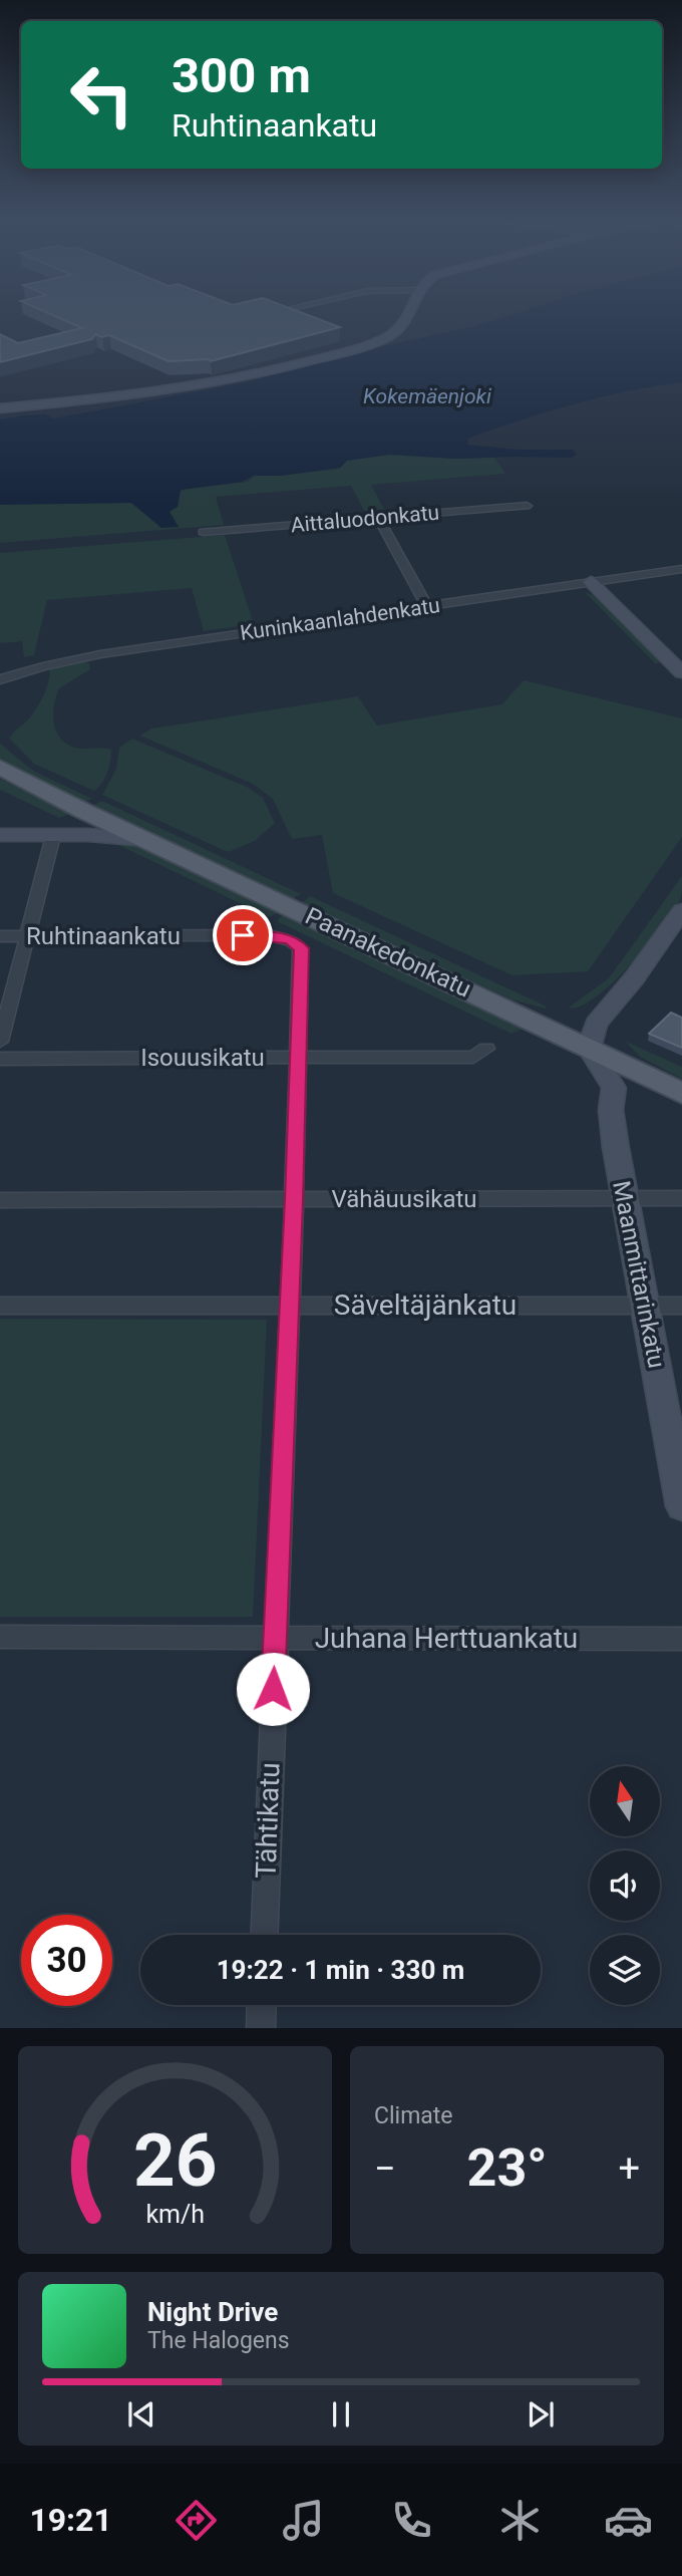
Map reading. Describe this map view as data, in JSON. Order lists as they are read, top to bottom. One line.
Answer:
{"streets":{"main road":["Paanakedonkatu","Maanmittarinkatu"],"street":["Aittaluodonkatu","Kuninkaanlahdenkatu","Ruhtinaankatu","Isouusikatu","Vähäuusikatu","Säveltäjänkatu","Juhana Herttuankatu","Tähtikatu"]},"crossings":[["Ruhtinaankatu","Tähtikatu"],["Paanakedonkatu","Maanmittarinkatu"],["Isouusikatu","Tähtikatu"],["Vähäuusikatu","Maanmittarinkatu"],["Vähäuusikatu","Tähtikatu"],["Maanmittarinkatu","Säveltäjänkatu"],["Säveltäjänkatu","Tähtikatu"],["Juhana Herttuankatu","Tähtikatu"]],"water":["Kokemäenjoki"],"north":"top","page":{"turn":["300 m","Ruhtinaankatu"],"limit":"30","trip":"19:22 · 1 min · 330 m","tile":"Climate","heat":["−","23°","+"],"song":["Night Drive","The Halogens"],"tabs":"19:21","gauge":["26","km/h"]}}
